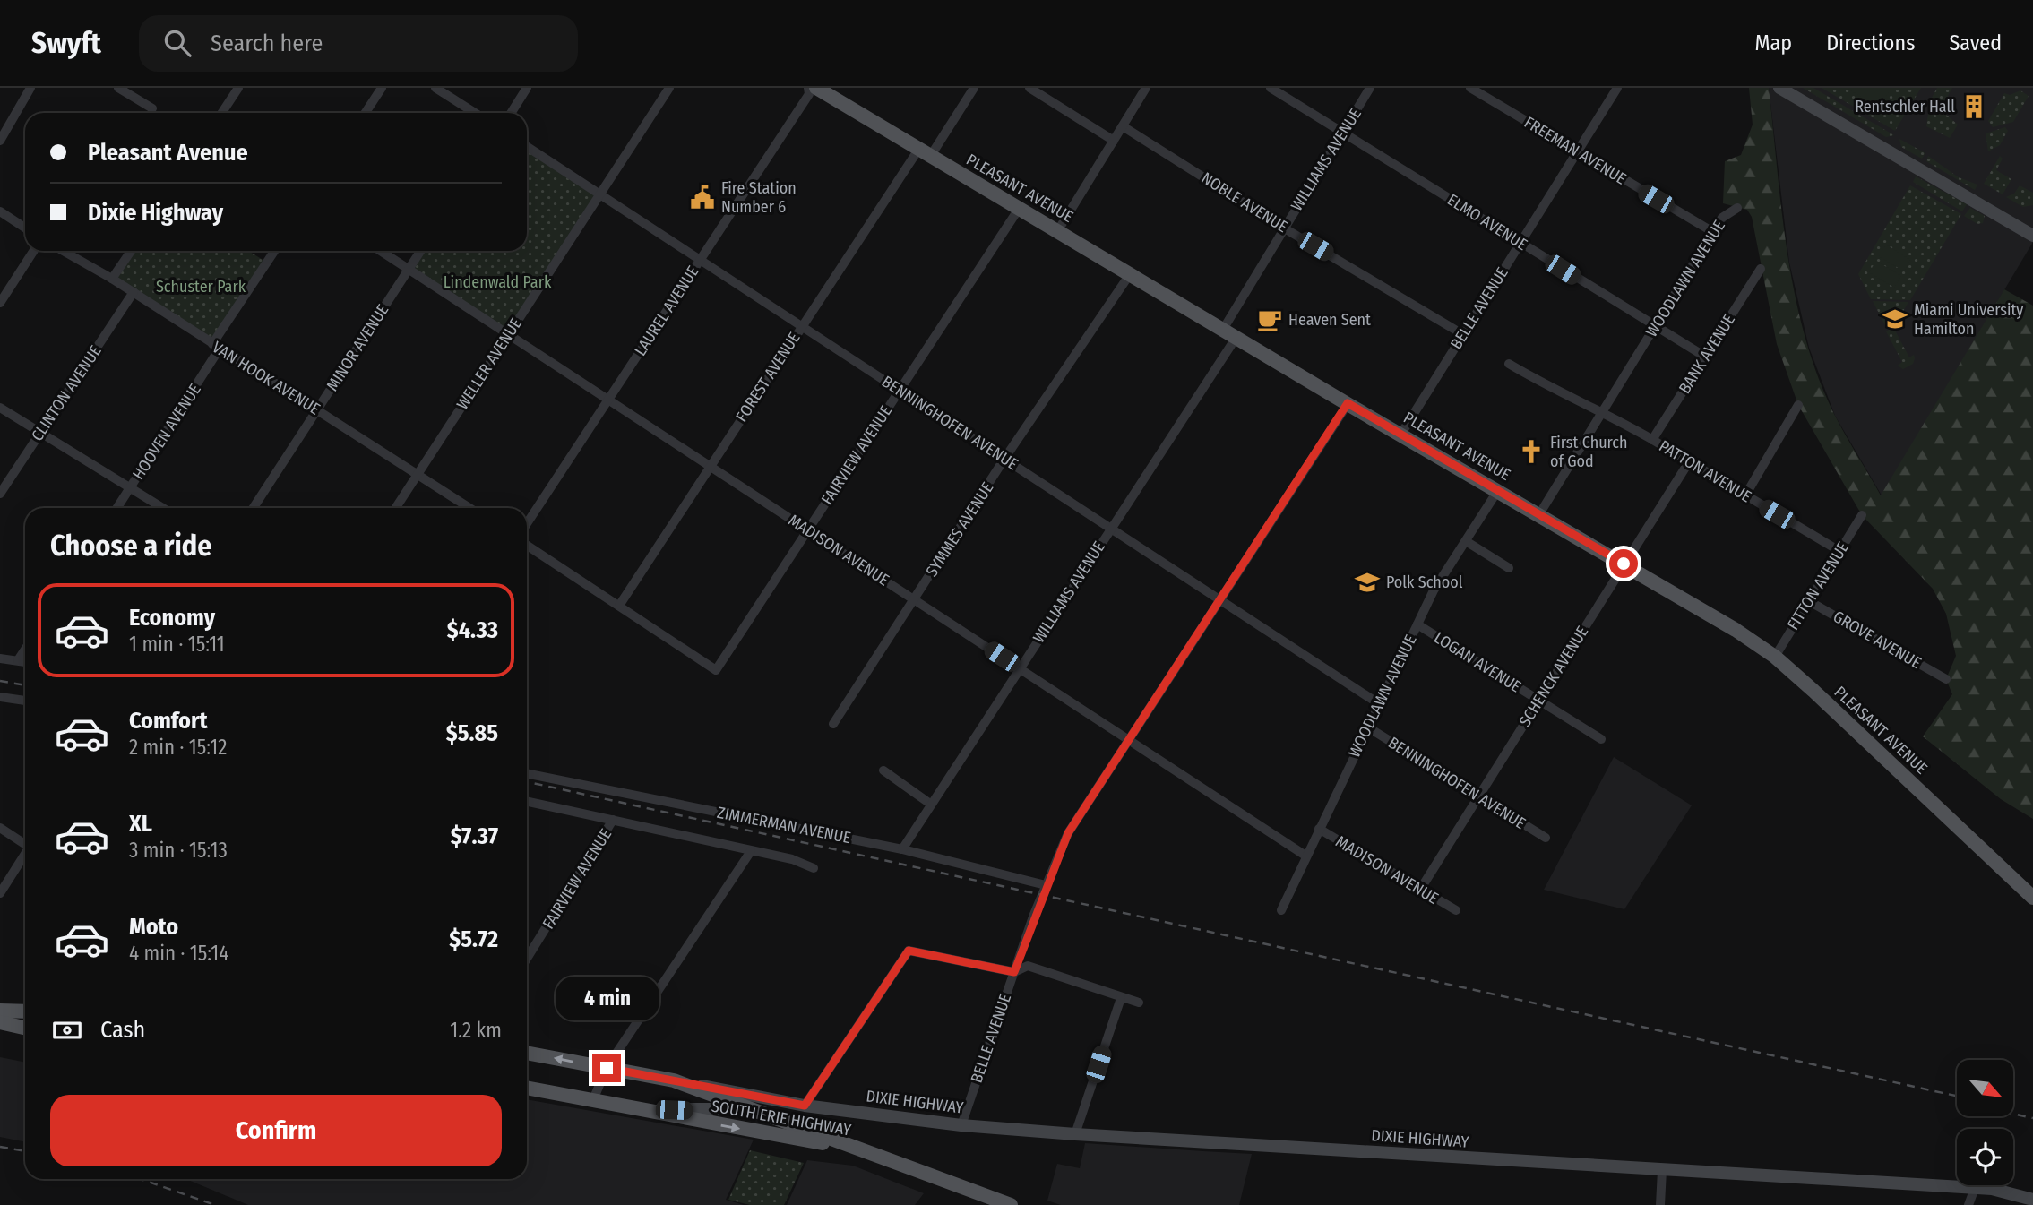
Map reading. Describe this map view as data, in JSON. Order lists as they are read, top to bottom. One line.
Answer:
{"streets":{"main road":["PLEASANT AVENUE","DIXIE HIGHWAY","SOUTH ERIE HIGHWAY"],"street":["FREEMAN AVENUE","WILLIAMS AVENUE","NOBLE AVENUE","ELMO AVENUE","WOODLAWN AVENUE","BELLE AVENUE","LAUREL AVENUE","MINOR AVENUE","BANK AVENUE","WELLER AVENUE","FOREST AVENUE","VAN HOOK AVENUE","CLINTON AVENUE","BENNINGHOFEN AVENUE","HOOVEN AVENUE","FAIRVIEW AVENUE","PATTON AVENUE","SYMMES AVENUE","MADISON AVENUE","FITTON AVENUE","GROVE AVENUE","LOGAN AVENUE","SCHENCK AVENUE","ZIMMERMAN AVENUE"]},"crossings":[["FREEMAN AVENUE","WOODLAWN AVENUE"],["FREEMAN AVENUE","BELLE AVENUE"],["WILLIAMS AVENUE","PLEASANT AVENUE"],["WILLIAMS AVENUE","NOBLE AVENUE"],["WILLIAMS AVENUE","ELMO AVENUE"],["WILLIAMS AVENUE","BENNINGHOFEN AVENUE"],["WILLIAMS AVENUE","MADISON AVENUE"],["WILLIAMS AVENUE","ZIMMERMAN AVENUE"],["PLEASANT AVENUE","WOODLAWN AVENUE"],["PLEASANT AVENUE","BELLE AVENUE"],["PLEASANT AVENUE","FOREST AVENUE"],["PLEASANT AVENUE","FAIRVIEW AVENUE"],["PLEASANT AVENUE","SYMMES AVENUE"],["PLEASANT AVENUE","FITTON AVENUE"],["PLEASANT AVENUE","SCHENCK AVENUE"],["NOBLE AVENUE","BELLE AVENUE"],["ELMO AVENUE","WOODLAWN AVENUE"],["ELMO AVENUE","BELLE AVENUE"],["ELMO AVENUE","BANK AVENUE"],["WOODLAWN AVENUE","BENNINGHOFEN AVENUE"],["WOODLAWN AVENUE","PATTON AVENUE"],["WOODLAWN AVENUE","MADISON AVENUE"],["WOODLAWN AVENUE","LOGAN AVENUE"],["BELLE AVENUE","BENNINGHOFEN AVENUE"],["BELLE AVENUE","MADISON AVENUE"],["BELLE AVENUE","ZIMMERMAN AVENUE"],["BELLE AVENUE","DIXIE HIGHWAY"],["LAUREL AVENUE","BENNINGHOFEN AVENUE"],["LAUREL AVENUE","MADISON AVENUE"],["MINOR AVENUE","VAN HOOK AVENUE"],["MINOR AVENUE","MADISON AVENUE"],["BANK AVENUE","PATTON AVENUE"],["WELLER AVENUE","VAN HOOK AVENUE"],["WELLER AVENUE","BENNINGHOFEN AVENUE"],["WELLER AVENUE","MADISON AVENUE"],["FOREST AVENUE","BENNINGHOFEN AVENUE"],["FOREST AVENUE","FAIRVIEW AVENUE"],["FOREST AVENUE","MADISON AVENUE"],["VAN HOOK AVENUE","CLINTON AVENUE"],["VAN HOOK AVENUE","HOOVEN AVENUE"],["BENNINGHOFEN AVENUE","FAIRVIEW AVENUE"],["BENNINGHOFEN AVENUE","SYMMES AVENUE"],["BENNINGHOFEN AVENUE","SCHENCK AVENUE"],["FAIRVIEW AVENUE","MADISON AVENUE"],["FAIRVIEW AVENUE","ZIMMERMAN AVENUE"],["PATTON AVENUE","FITTON AVENUE"],["PATTON AVENUE","SCHENCK AVENUE"],["SYMMES AVENUE","MADISON AVENUE"],["MADISON AVENUE","SCHENCK AVENUE"],["FITTON AVENUE","GROVE AVENUE"],["LOGAN AVENUE","SCHENCK AVENUE"],["DIXIE HIGHWAY","SOUTH ERIE HIGHWAY"]],"parks":["Lindenwald Park","Schuster Park"],"places":{"building":["Rentschler Hall"],"public building":["Fire Station Number 6"],"school or university":["Miami University Hamilton","Polk School"],"cafe":["Heaven Sent"],"church":["First Church of God"]},"north":"bottom right","page":{"header":"Swyft","search":"Search here","nav":["Map","Directions","Saved"],"banner":["Pleasant Avenue","Dixie Highway"],"heading":"Choose a ride","list":[{"name":"Economy","note":"1 min · 15:11","value":"$4.33"},{"name":"Comfort","note":"2 min · 15:12","value":"$5.85"},{"name":"XL","note":"3 min · 15:13","value":"$7.37"},{"name":"Moto","note":"4 min · 15:14","value":"$5.72"}],"bubble":"4 min","pay":["Cash","1.2 km"],"buttons":"Confirm"}}
